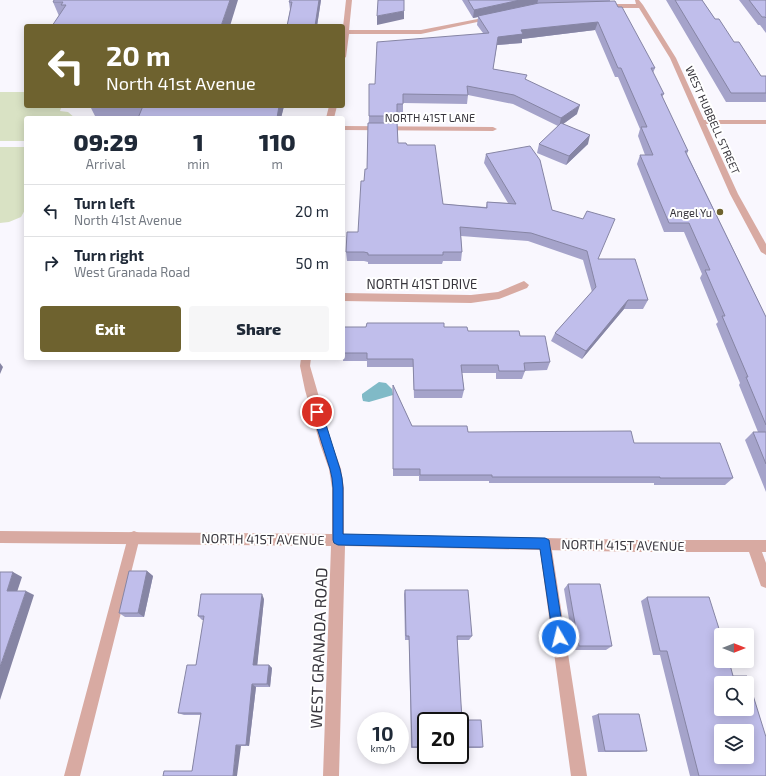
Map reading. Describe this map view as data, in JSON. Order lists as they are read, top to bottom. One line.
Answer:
{"streets":{"street":["NORTH 41ST LANE","WEST HUBBELL STREET","NORTH 41ST DRIVE","NORTH 41ST AVENUE","WEST GRANADA ROAD"]},"crossings":[["NORTH 41ST AVENUE","WEST GRANADA ROAD"]],"places":["Angel Yu"],"north":"right","page":{"turn":["20 m","North 41st Avenue"],"eta":["09:29","Arrival","1","min","110","m"],"list":[{"name":"Turn left","note":"North 41st Avenue","value":"20 m"},{"name":"Turn right","note":"West Granada Road","value":"50 m"}],"buttons":["Exit","Share"],"speed":"10 km/h","limit":"20"}}
